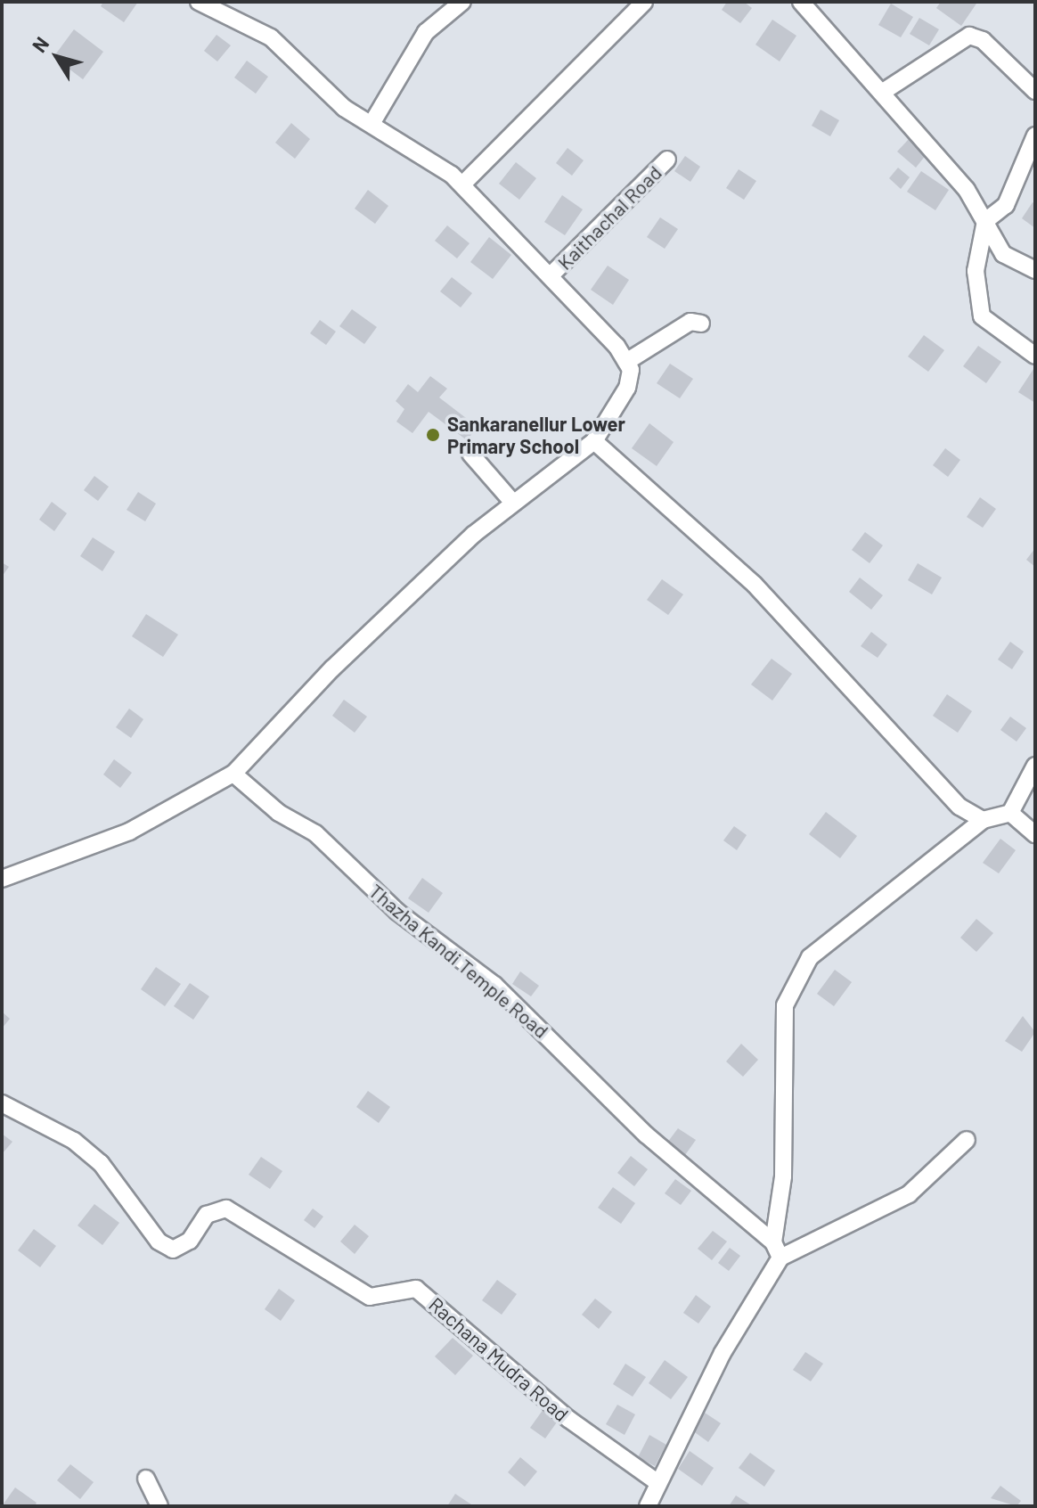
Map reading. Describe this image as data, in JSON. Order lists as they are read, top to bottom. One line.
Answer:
{"streets":{"street":["Kaithachal Road","Thazha Kandi Temple Road","Rachana Mudra Road"]},"places":["Sankaranellur Lower Primary School"],"north":"top left"}
